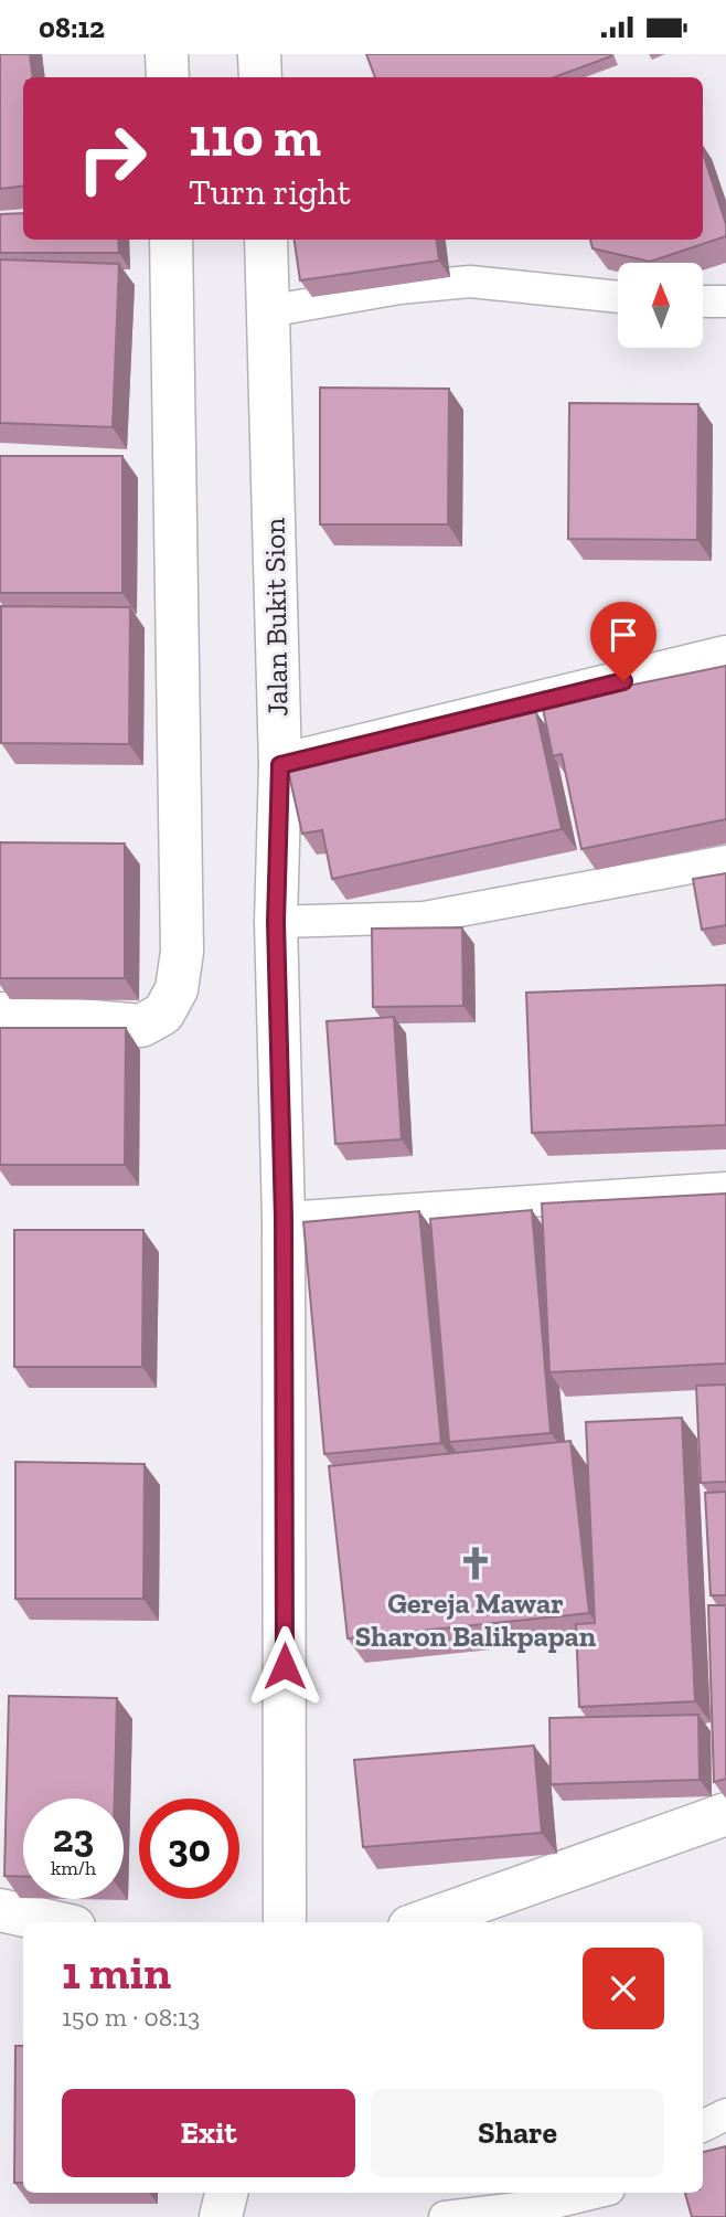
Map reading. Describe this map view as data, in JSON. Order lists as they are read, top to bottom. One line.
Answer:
{"streets":{"street":["Jalan Bukit Sion"]},"places":{"church":["Gereja Mawar Sharon Balikpapan"]},"north":"top","page":{"status":"08:12","turn":["110 m","Turn right"],"speed":"23 km/h","limit":"30","heading":["1 min","150 m · 08:13"],"buttons":["Exit","Share"]}}
